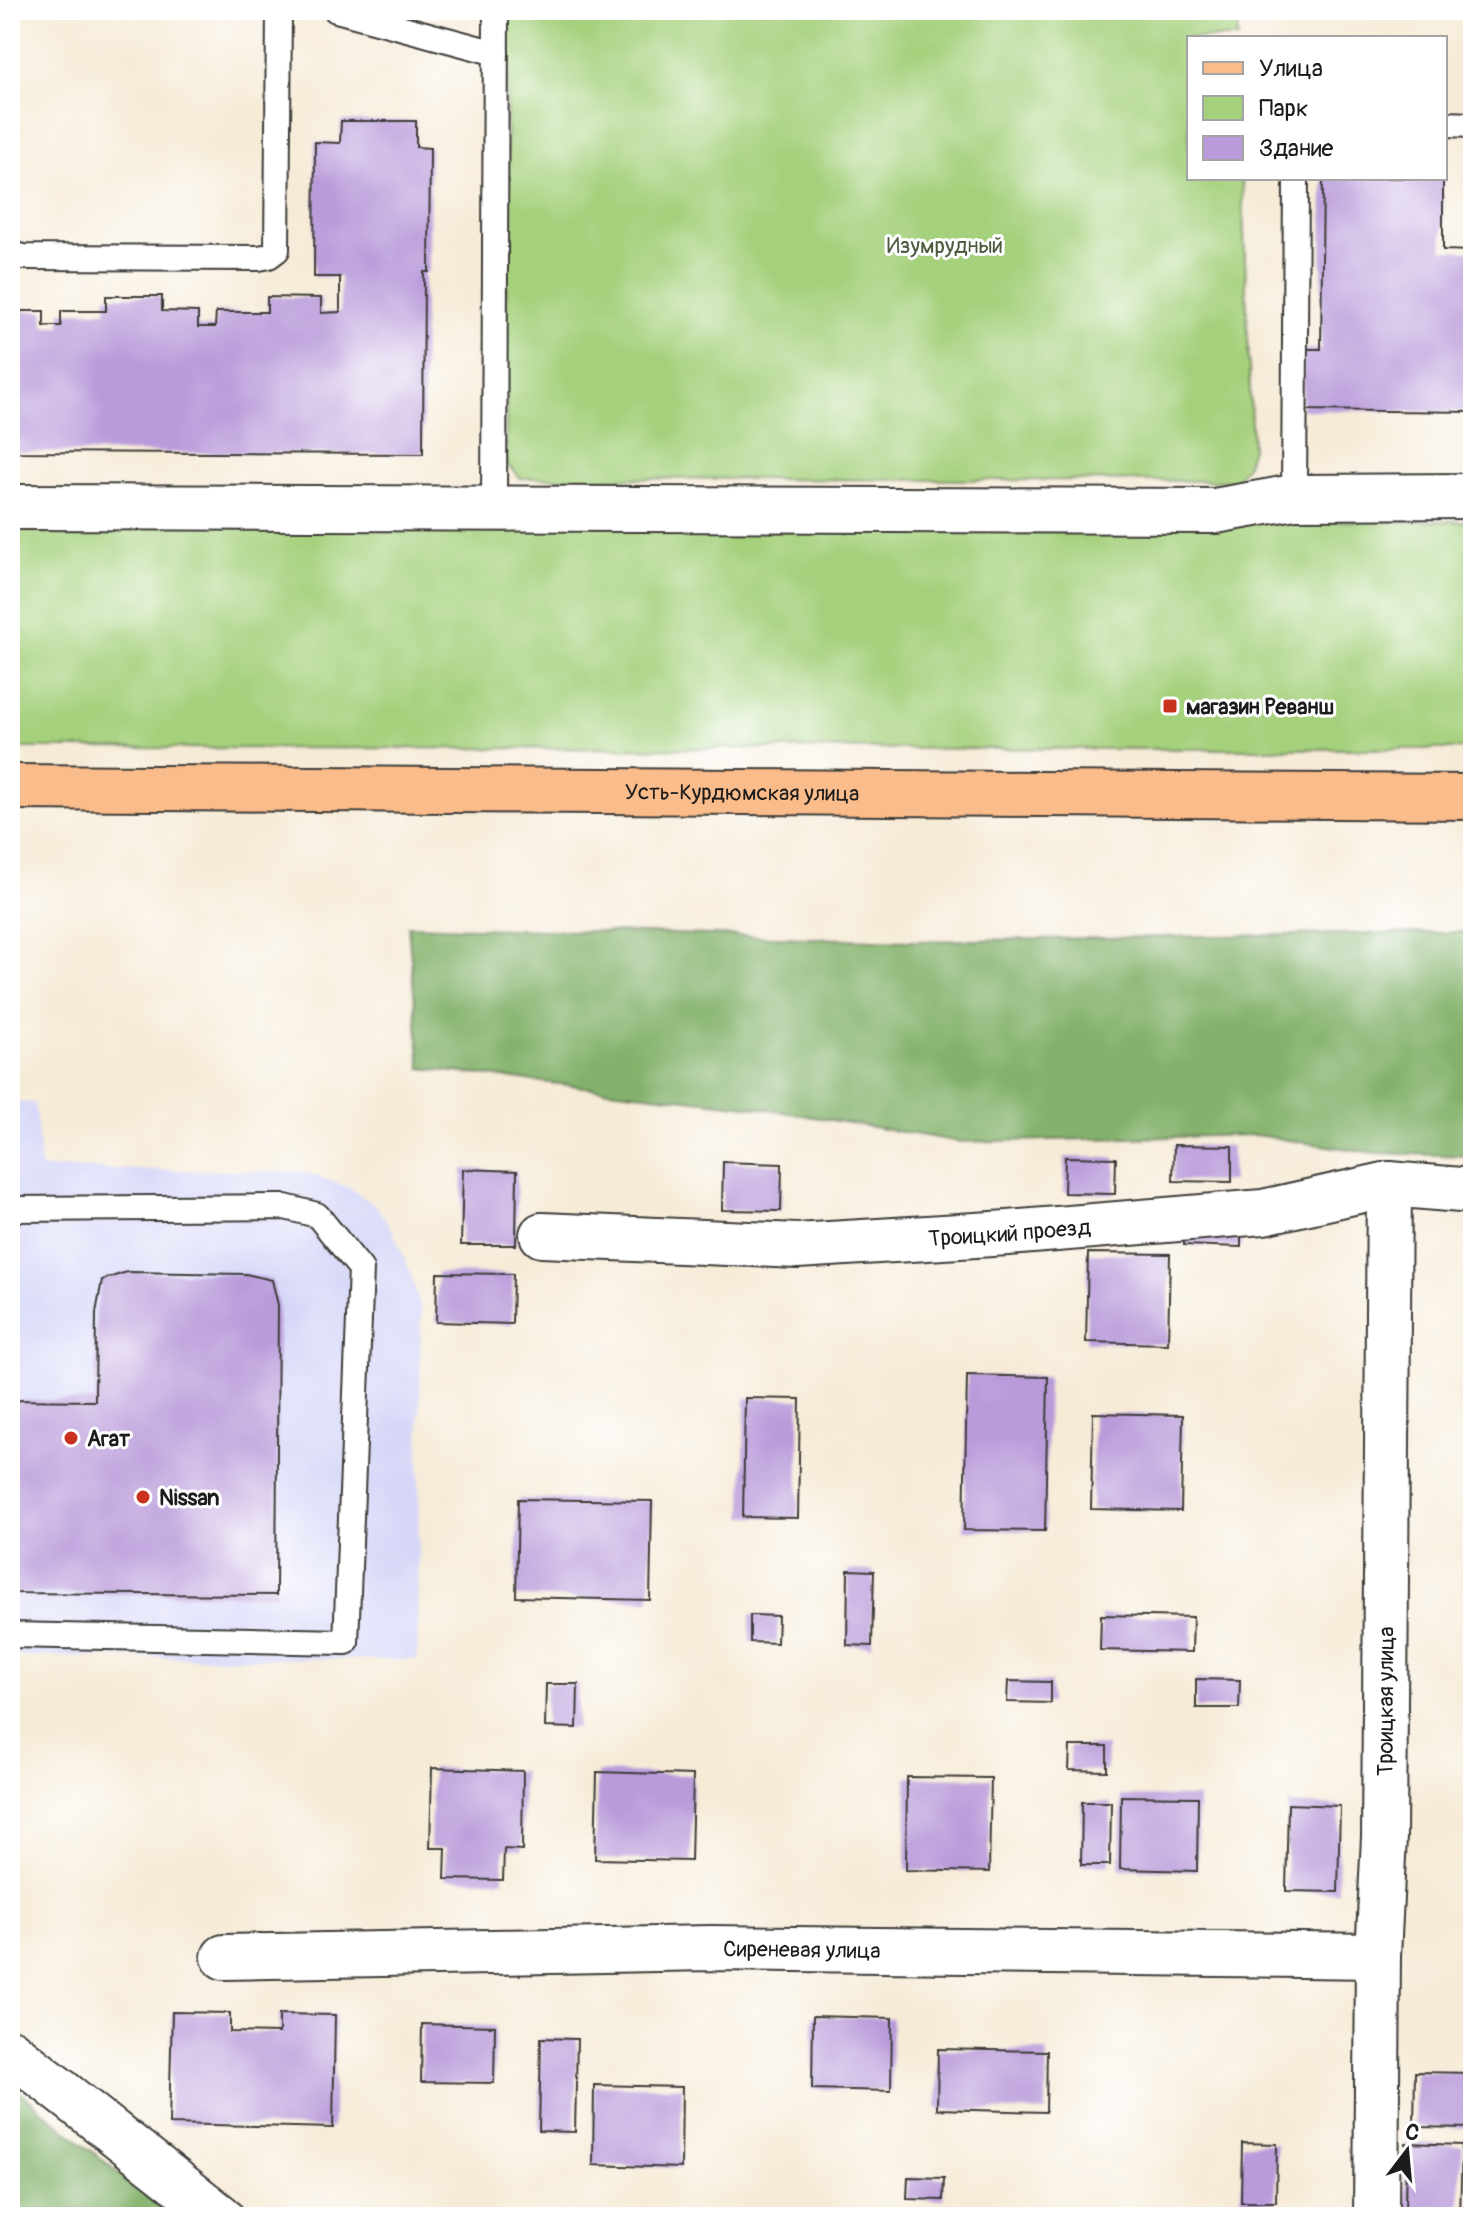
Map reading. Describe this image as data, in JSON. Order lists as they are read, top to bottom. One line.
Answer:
{"streets":{"main road":["Усть-Курдюмская улица"],"street":["Троицкий проезд","Троицкая улица","Сиреневая улица"]},"crossings":[["Троицкий проезд","Троицкая улица"],["Троицкая улица","Сиреневая улица"]],"parks":["Изумрудный"],"places":{"transit":["магазин Реванш"],"other":["Агат","Nissan"]},"legend":["Улица","Парк","Здание"],"north":"top"}
